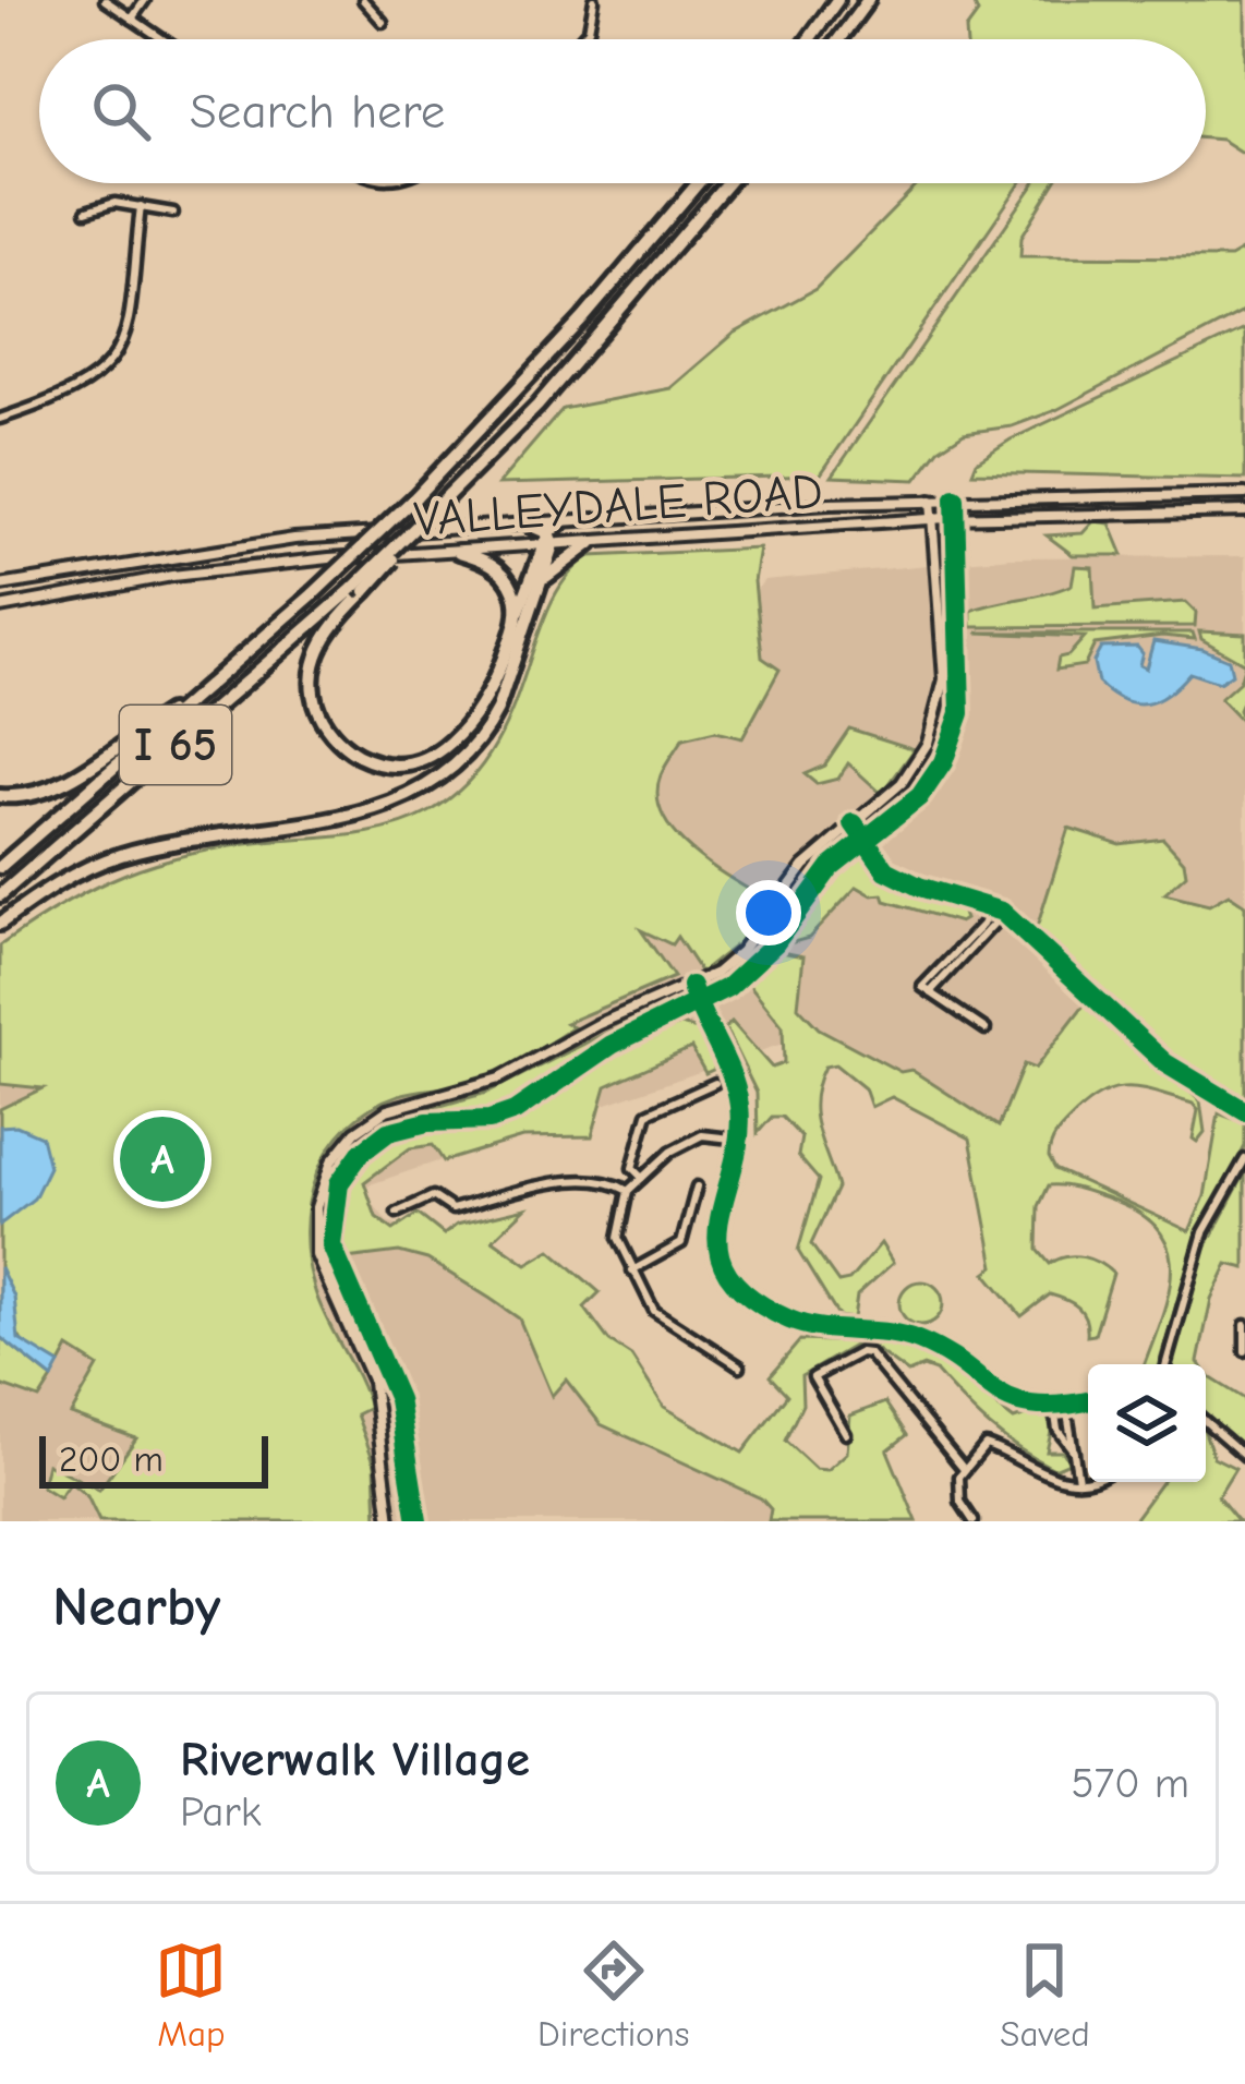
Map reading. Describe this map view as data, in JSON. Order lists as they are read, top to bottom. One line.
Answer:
{"streets":{"highway":["I 65"],"street":["VALLEYDALE ROAD"]},"scale_bar":"200 m","page":{"search":"Search here","pins":"A","scale":"200 m","heading":"Nearby","list":[{"mark":"A","name":"Riverwalk Village","note":"Park","value":"570 m"}],"nav":["Map","Directions","Saved"]}}
